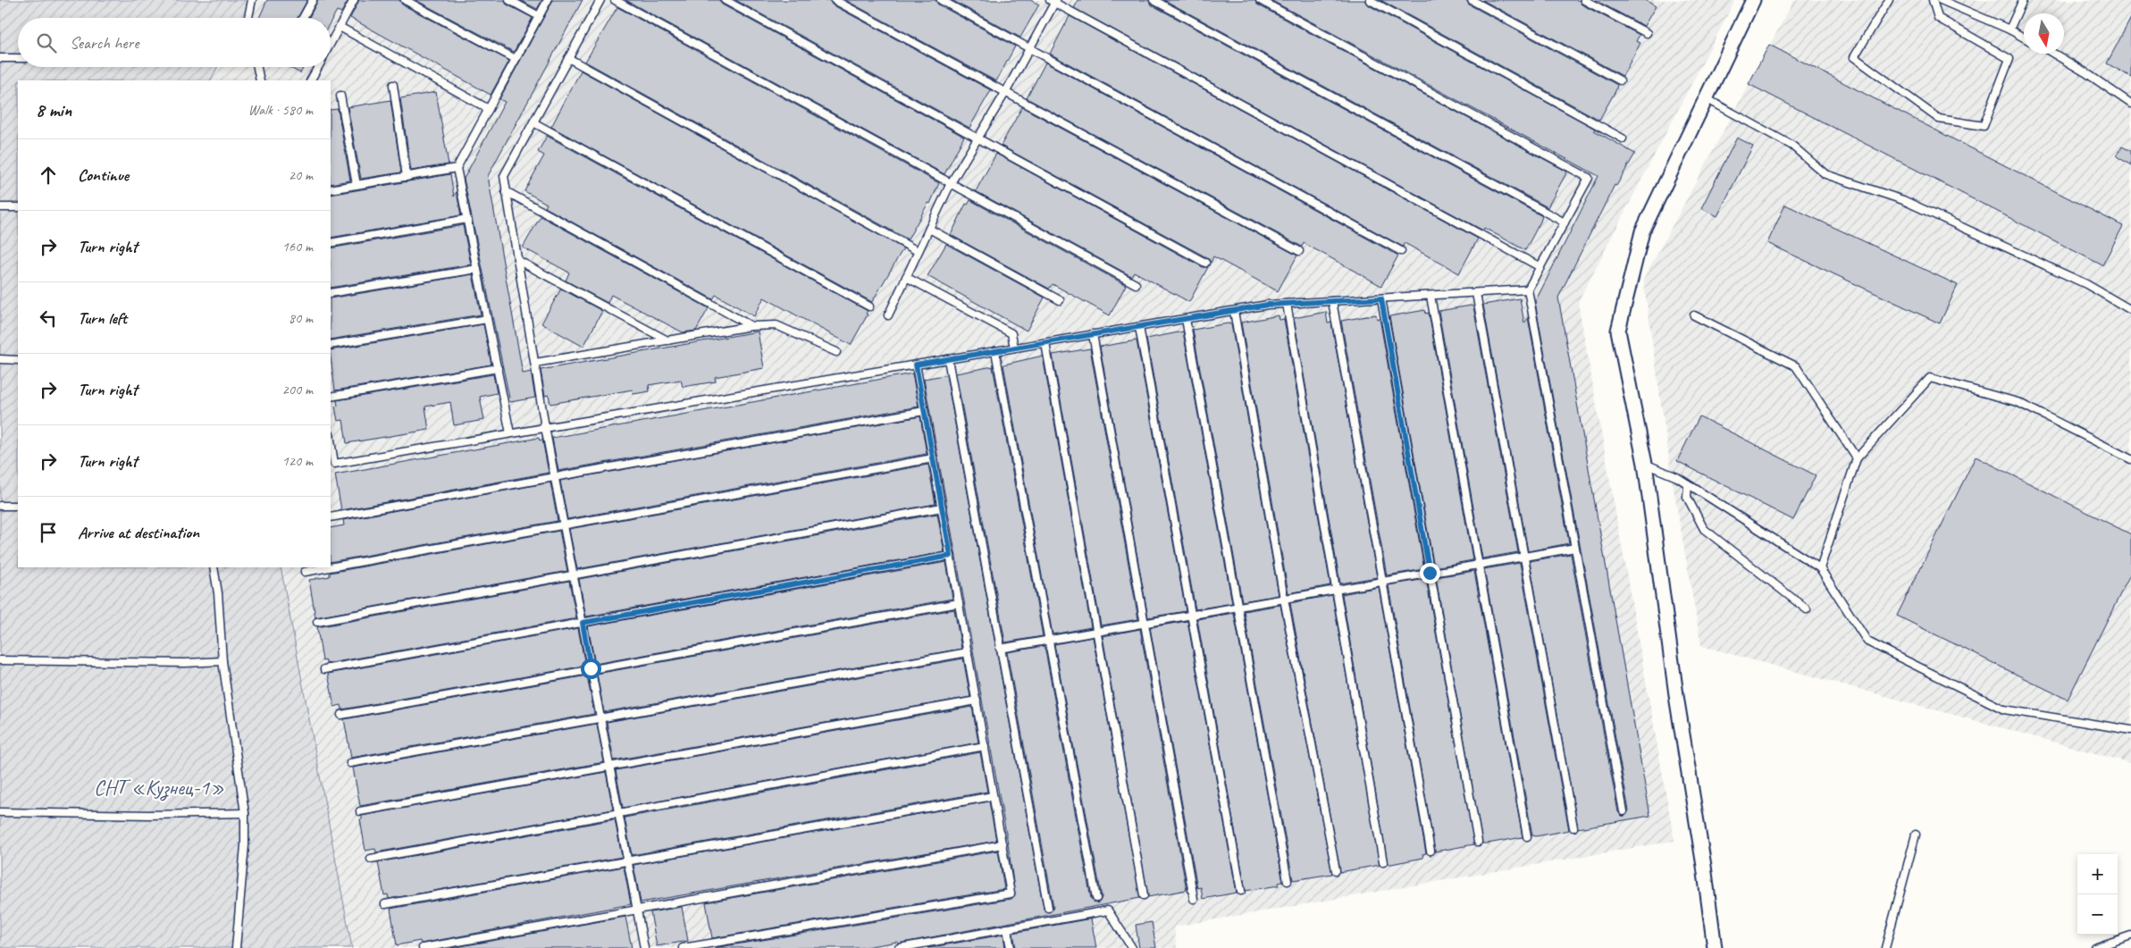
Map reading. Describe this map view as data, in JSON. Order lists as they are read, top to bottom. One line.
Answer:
{"parks":["СНТ «Кузнец-1»"],"north":"bottom","page":{"search":"Search here","heading":["8 min","Walk · 580 m"],"list":[["Continue","20 m"],["Turn right","160 m"],["Turn left","80 m"],["Turn right","200 m"],["Turn right","120 m"],"Arrive at destination"],"map_buttons":["+","−"]}}
